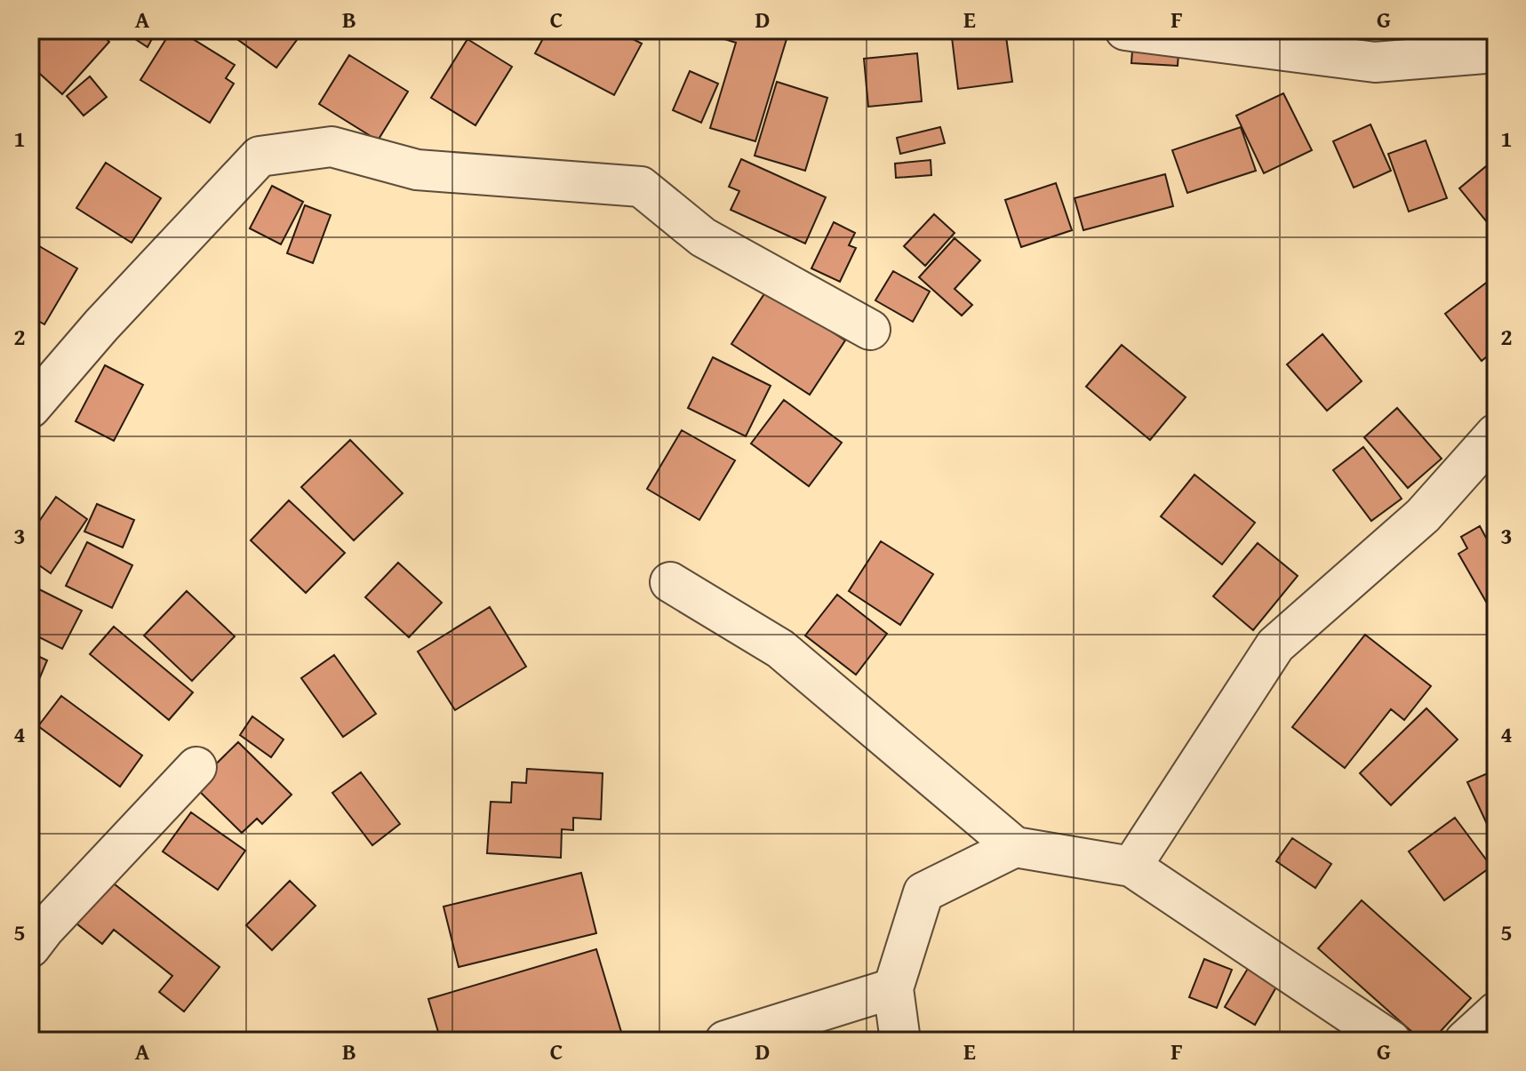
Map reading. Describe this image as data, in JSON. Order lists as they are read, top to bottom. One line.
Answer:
{"grid":{"columns":["A","B","C","D","E","F","G"],"rows":["1","2","3","4","5"]}}
